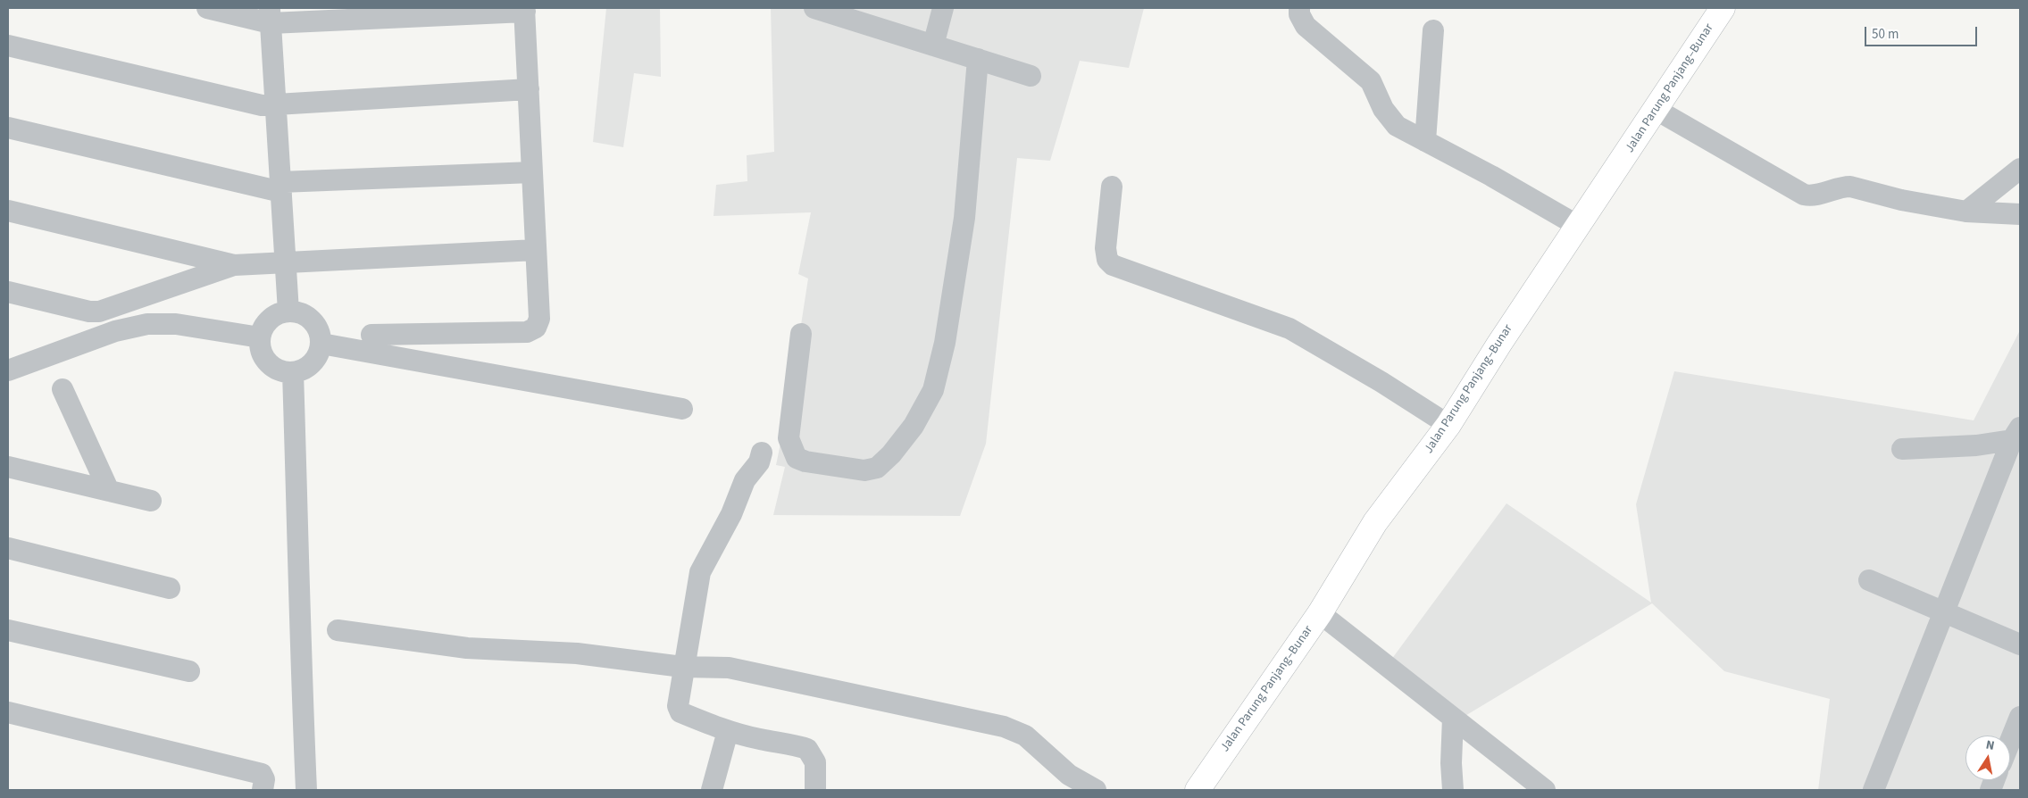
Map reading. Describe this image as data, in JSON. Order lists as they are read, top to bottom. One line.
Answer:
{"streets":{"main road":["Jalan Parung Panjang–Bunar"]},"scale_bar":"50 m","north":"top"}
